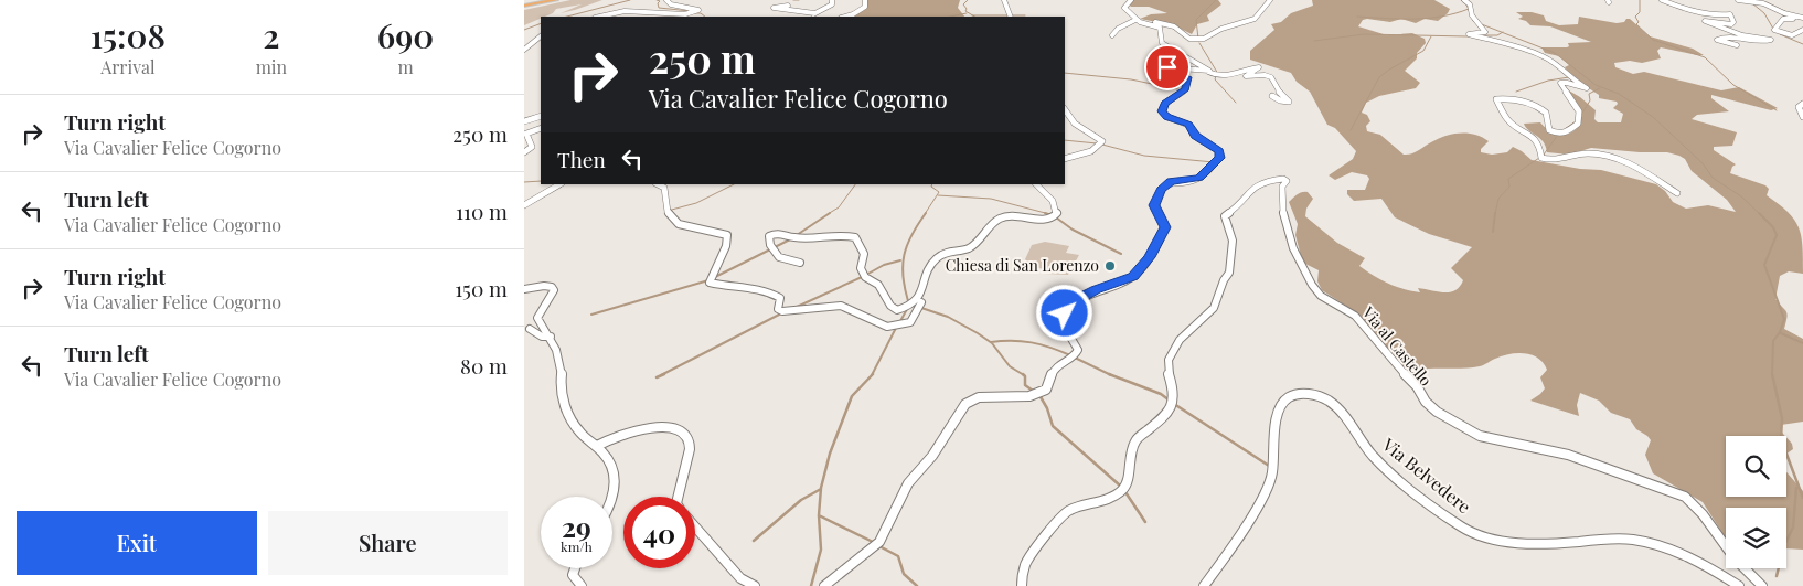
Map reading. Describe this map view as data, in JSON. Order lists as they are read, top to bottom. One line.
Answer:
{"streets":{"street":["Via al Castello","Via Belvedere"]},"places":["Chiesa di San Lorenzo"],"page":{"eta":["15:08","Arrival","2","min","690","m"],"turn":["250 m","Via Cavalier Felice Cogorno"],"list":[{"name":"Turn right","note":"Via Cavalier Felice Cogorno","value":"250 m"},{"name":"Turn left","note":"Via Cavalier Felice Cogorno","value":"110 m"},{"name":"Turn right","note":"Via Cavalier Felice Cogorno","value":"150 m"},{"name":"Turn left","note":"Via Cavalier Felice Cogorno","value":"80 m"}],"then":"Then","speed":"29 km/h","limit":"40","buttons":["Exit","Share"]}}
